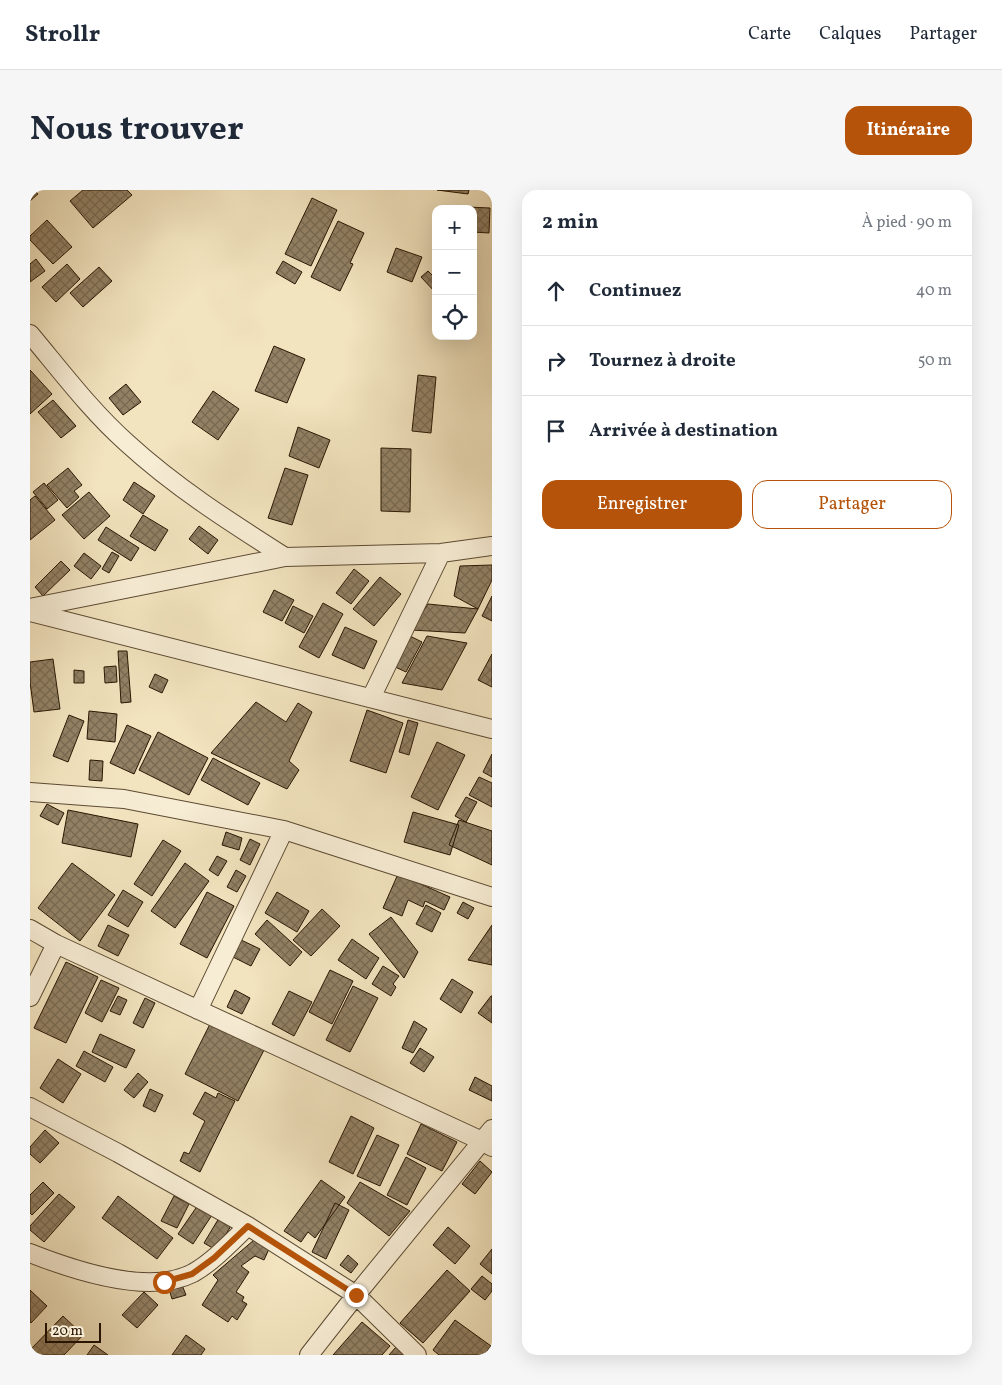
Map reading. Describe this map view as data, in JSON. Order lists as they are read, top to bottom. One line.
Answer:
{"scale_bar":"20 m","page":{"header":"Strollr","nav":["Carte","Calques","Partager"],"title":"Nous trouver","buttons":["Itinéraire",["Enregistrer","Partager"]],"heading":["2 min","À pied · 90 m"],"map_buttons":["+","−"],"list":[["Continuez","40 m"],["Tournez à droite","50 m"],"Arrivée à destination"],"scale":"20 m"}}
